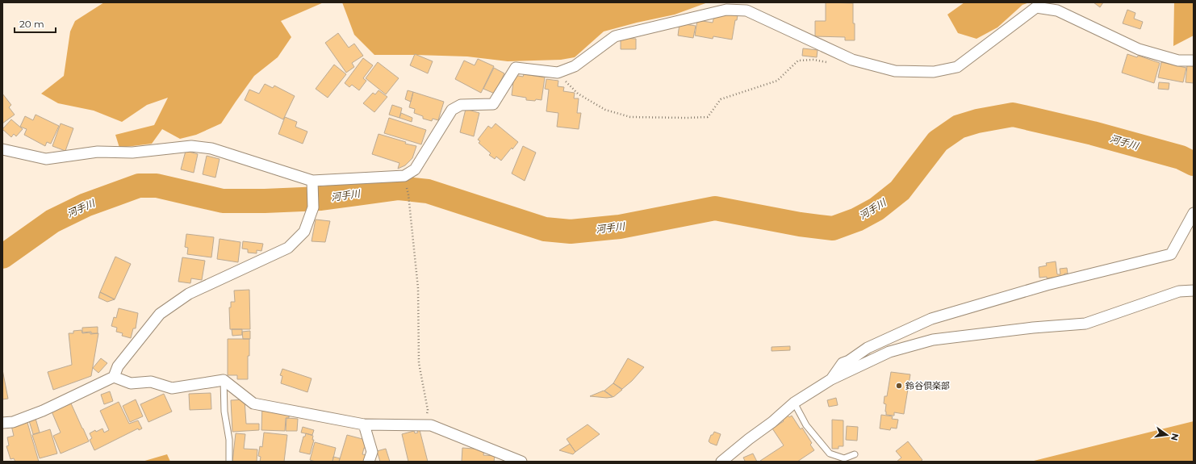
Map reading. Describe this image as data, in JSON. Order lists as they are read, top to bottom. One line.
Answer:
{"water":["河手川"],"places":["鈴谷倶楽部"],"scale_bar":"20 m","north":"right"}
